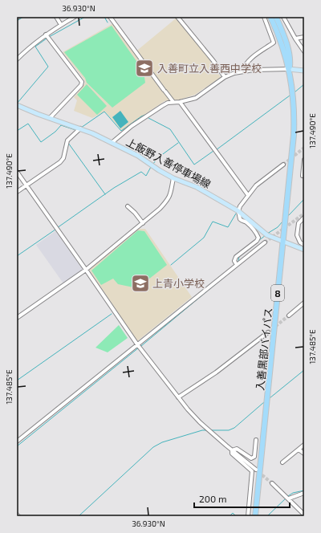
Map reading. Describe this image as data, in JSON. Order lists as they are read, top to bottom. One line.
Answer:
{"streets":{"highway":["8","入善黒部バイパス"],"main road":["上飯野入善停車場線"]},"crossings":[["上飯野入善停車場線","入善黒部バイパス"],["8","入善黒部バイパス"]],"places":{"school or university":["入善町立入善西中学校","上青小学校"]},"scale_bar":"200 m","coordinates":["36.930°N","137.490°E","137.485°E"]}
